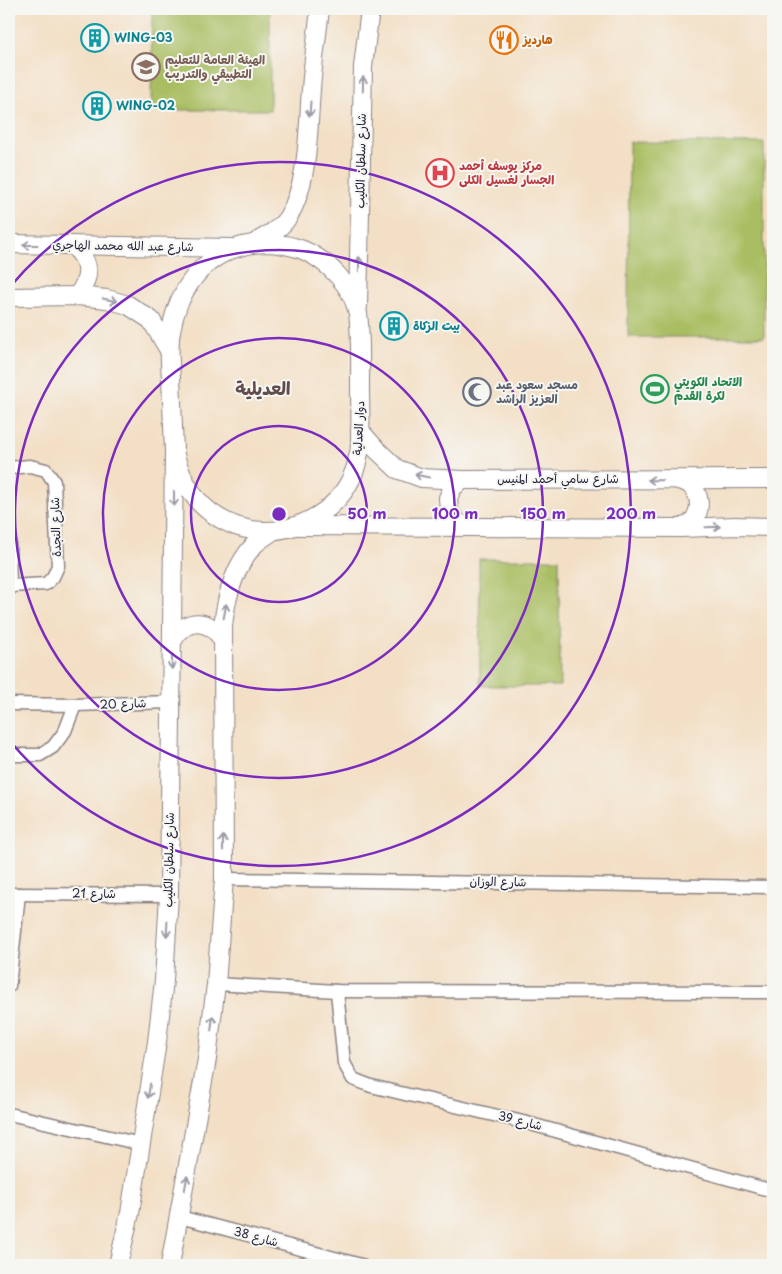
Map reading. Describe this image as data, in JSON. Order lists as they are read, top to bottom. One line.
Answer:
{"streets":{"main road":["شارع سلطان الكليب","شارع عبد الله محمد الهاجري","دوار العدلية","شارع سامي أحمد المنيس"],"street":["شارع النجدة","شارع 20","شارع الوزان","شارع 21","شارع 39","شارع 38"]},"crossings":[["شارع سلطان الكليب","دوار العدلية"],["شارع سلطان الكليب","شارع 20"],["شارع سلطان الكليب","شارع 21"],["شارع عبد الله محمد الهاجري","دوار العدلية"],["دوار العدلية","شارع سامي أحمد المنيس"]],"districts":["العديلية"],"places":{"building":["WING-03","WING-02","بيت الزكاة"],"restaurant":["هارديز"],"school or university":["الهيئة العامة للتعليم التطبيقي والتدريب"],"hospital":["مركز يوسف أحمد الجسار لغسيل الكلى"],"sports":["الاتحاد الكويتي لكرة القدم"],"mosque":["مسجد سعود عبد العزيز الراشد"]},"rings":["50 m","100 m","150 m","200 m"]}
